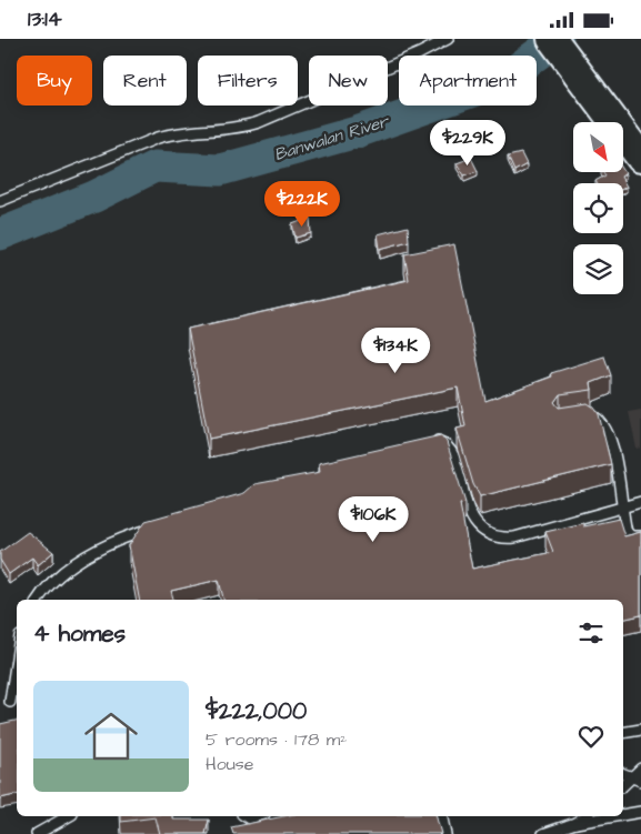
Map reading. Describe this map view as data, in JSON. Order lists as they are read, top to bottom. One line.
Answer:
{"water":["Banwalan River"],"north":"bottom right","page":{"status":"13:14","chip":["Buy","Rent","Filters","New","Apartment"],"price":["$229K","$222K","$134K","$106K"],"heading":"4 homes","list":[{"name":"$222,000","note":"5 rooms · 178 m² · House"}]}}
